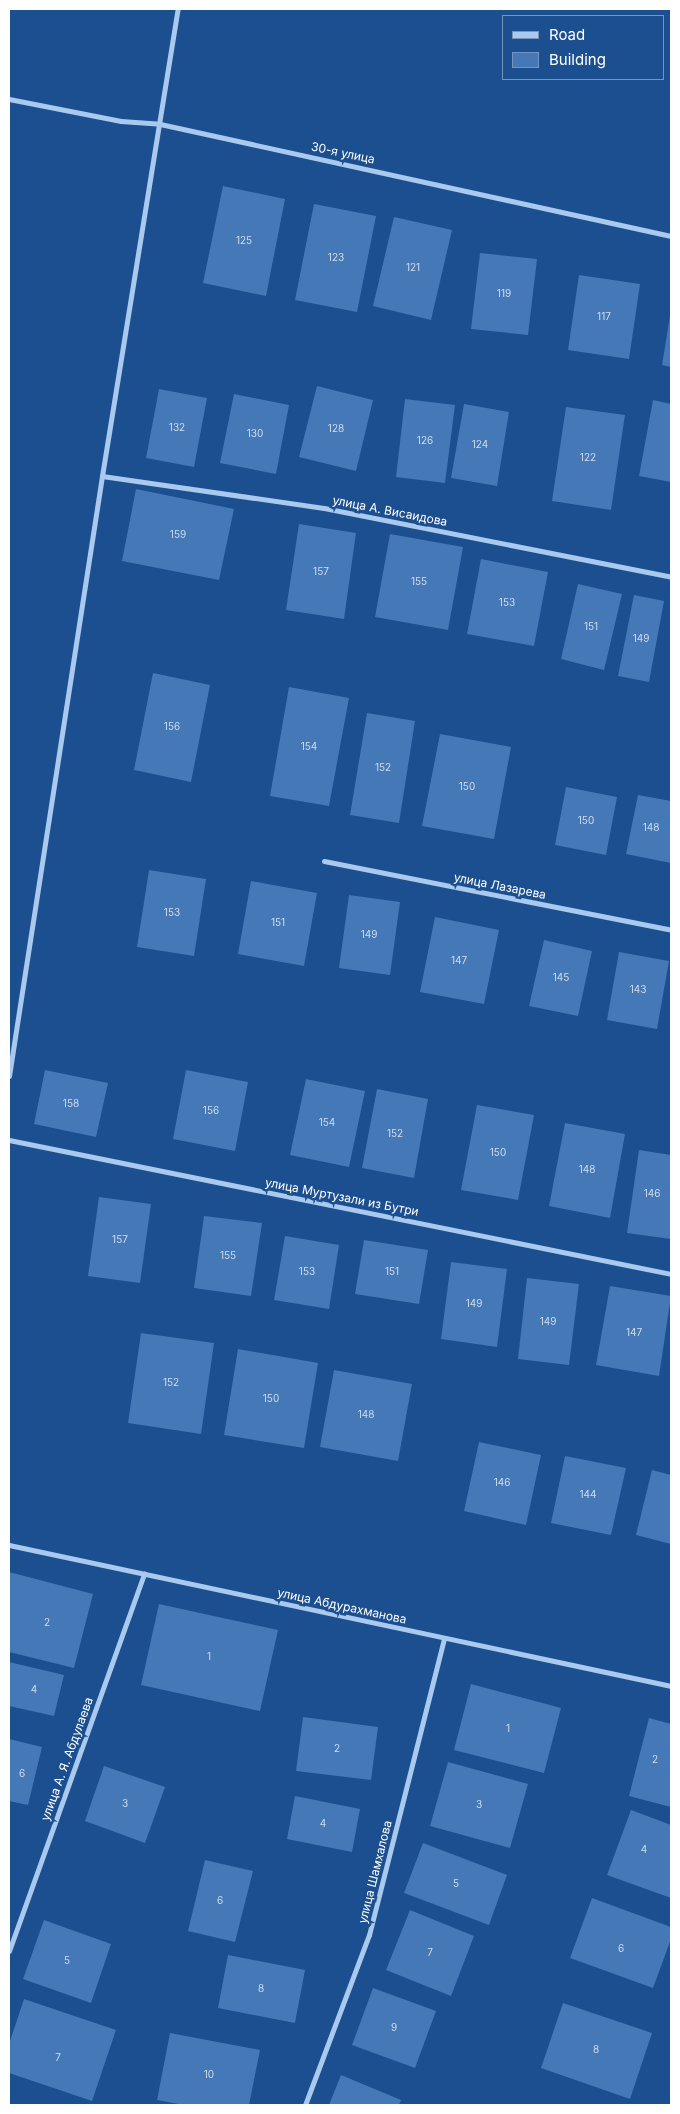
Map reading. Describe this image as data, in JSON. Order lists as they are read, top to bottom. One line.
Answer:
{"streets":{"street":["30-я улица","улица А. Висаидова","улица Лазарева","улица Муртузали из Бутри","улица Абдурахманова","улица А. Я. Абдулаева","улица Шамхалова"]},"crossings":[["улица Абдурахманова","улица А. Я. Абдулаева"],["улица Абдурахманова","улица Шамхалова"]],"house_numbers":["125","123","121","119","117","132","128","130","126","124","122","159","157","155","153","151","149","156","154","152","150","150","148","153","151","149","147","145","143","158","156","154","152","150","148","146","157","155","153","151","149","149","147","152","150","148","146","144","2","1","4","1","2","2","6","3","3","4","4","5","6","6","7","5","8","9","8","7","10"],"legend":["Road","Building"]}
